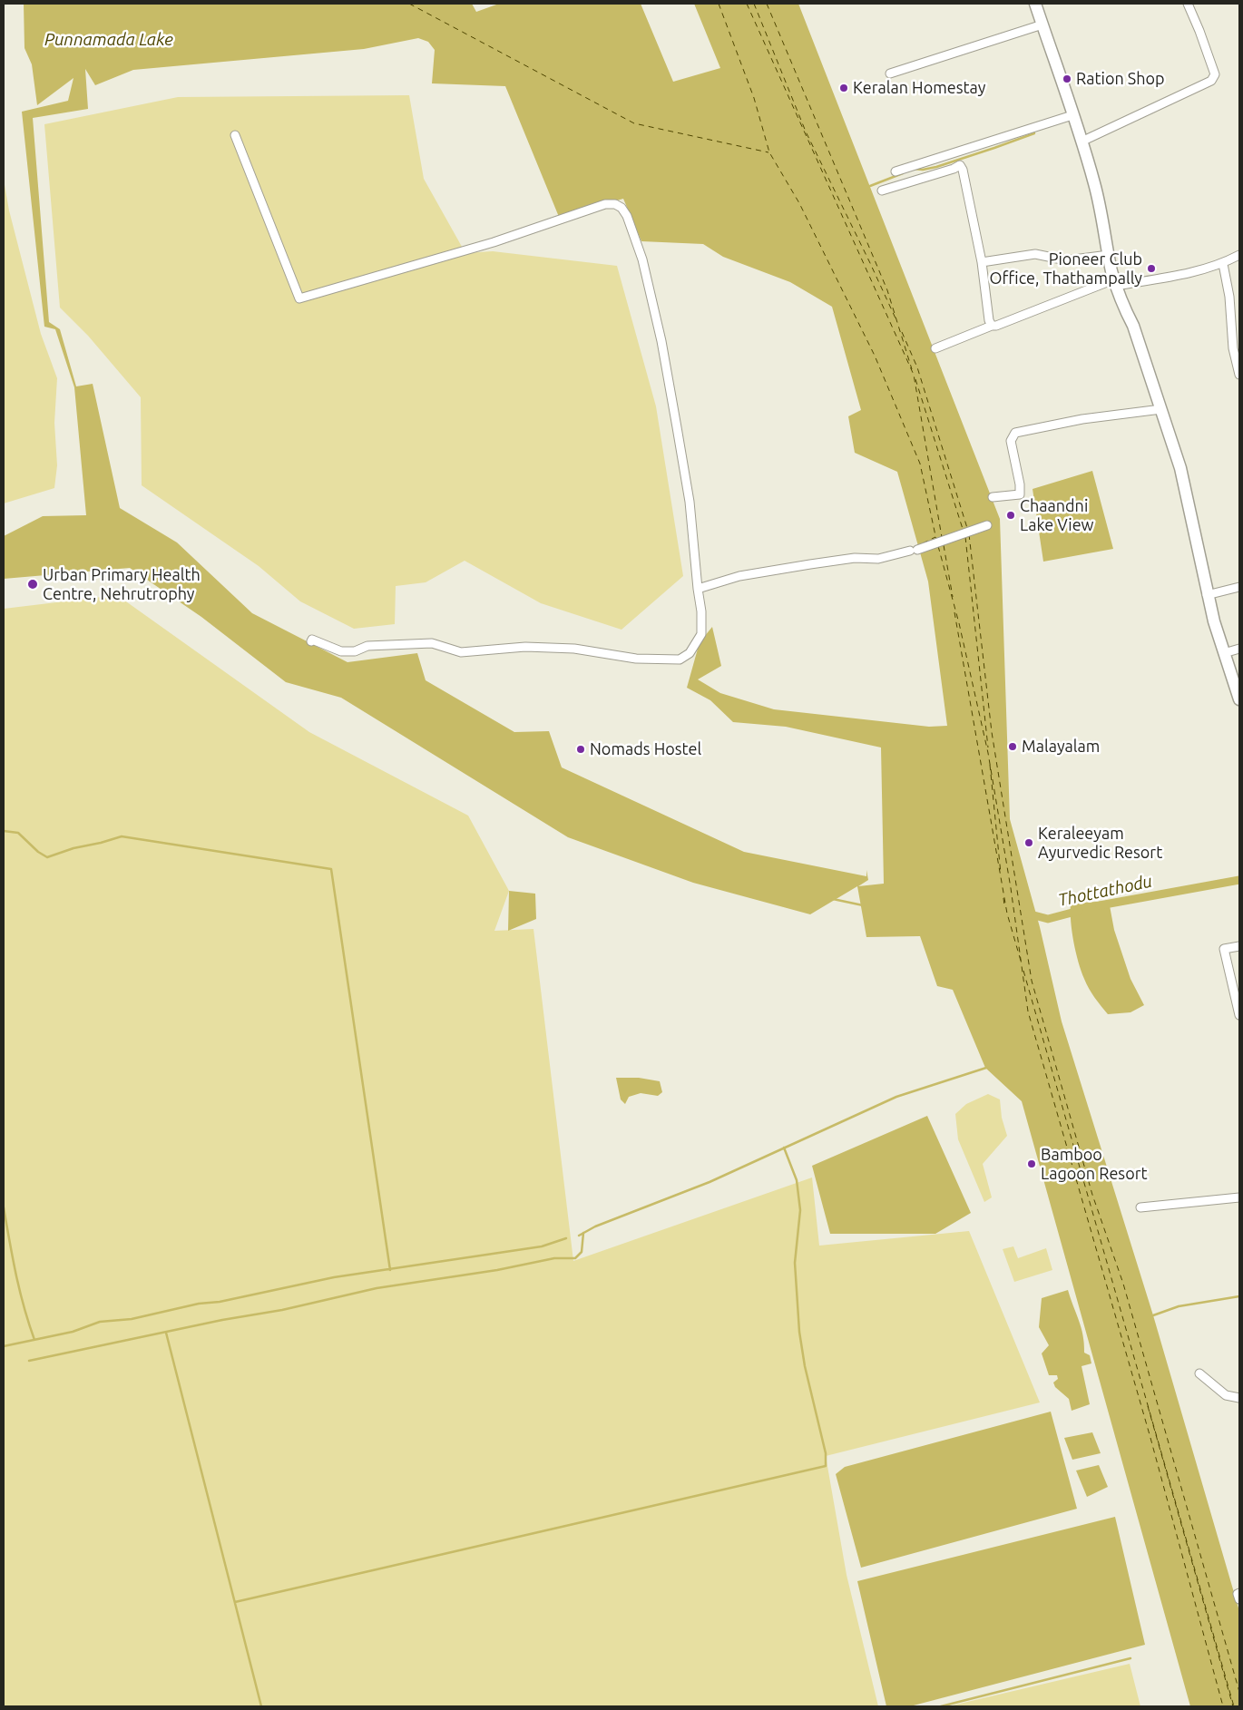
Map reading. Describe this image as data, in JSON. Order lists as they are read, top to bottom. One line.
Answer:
{"water":["Punnamada Lake","Thottathodu"],"places":["Ration Shop","Keralan Homestay","Pioneer Club Office, Thathampally","Chaandni Lake View","Urban Primary Health Centre, Nehrutrophy","Malayalam","Nomads Hostel","Keraleeyam Ayurvedic Resort","Bamboo Lagoon Resort"]}
